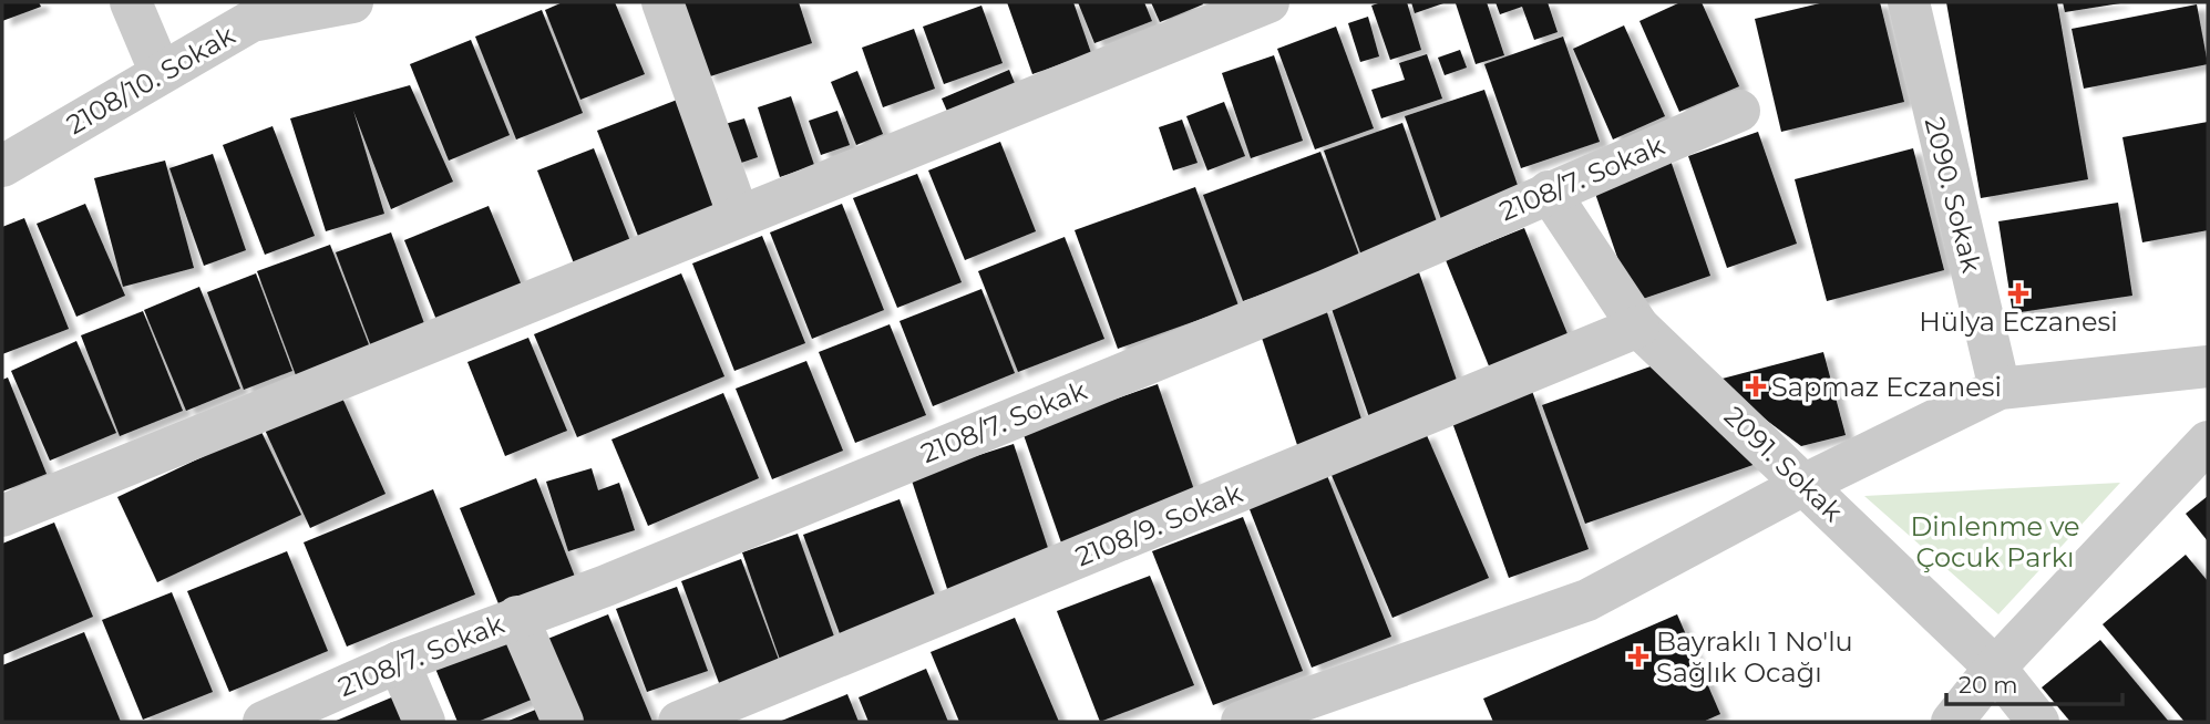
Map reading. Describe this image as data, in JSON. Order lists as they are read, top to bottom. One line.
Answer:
{"streets":{"street":["2108/10. Sokak","2108/7. Sokak","2090. Sokak","2091. Sokak","2108/9. Sokak"]},"crossings":[["2108/7. Sokak","2091. Sokak"],["2091. Sokak","2108/9. Sokak"]],"parks":["Dinlenme ve Çocuk Parkı"],"places":{"health":["Hülya Eczanesi","Sapmaz Eczanesi","Bayraklı 1 No'lu Sağlık Ocağı"]},"scale_bar":"20 m"}
